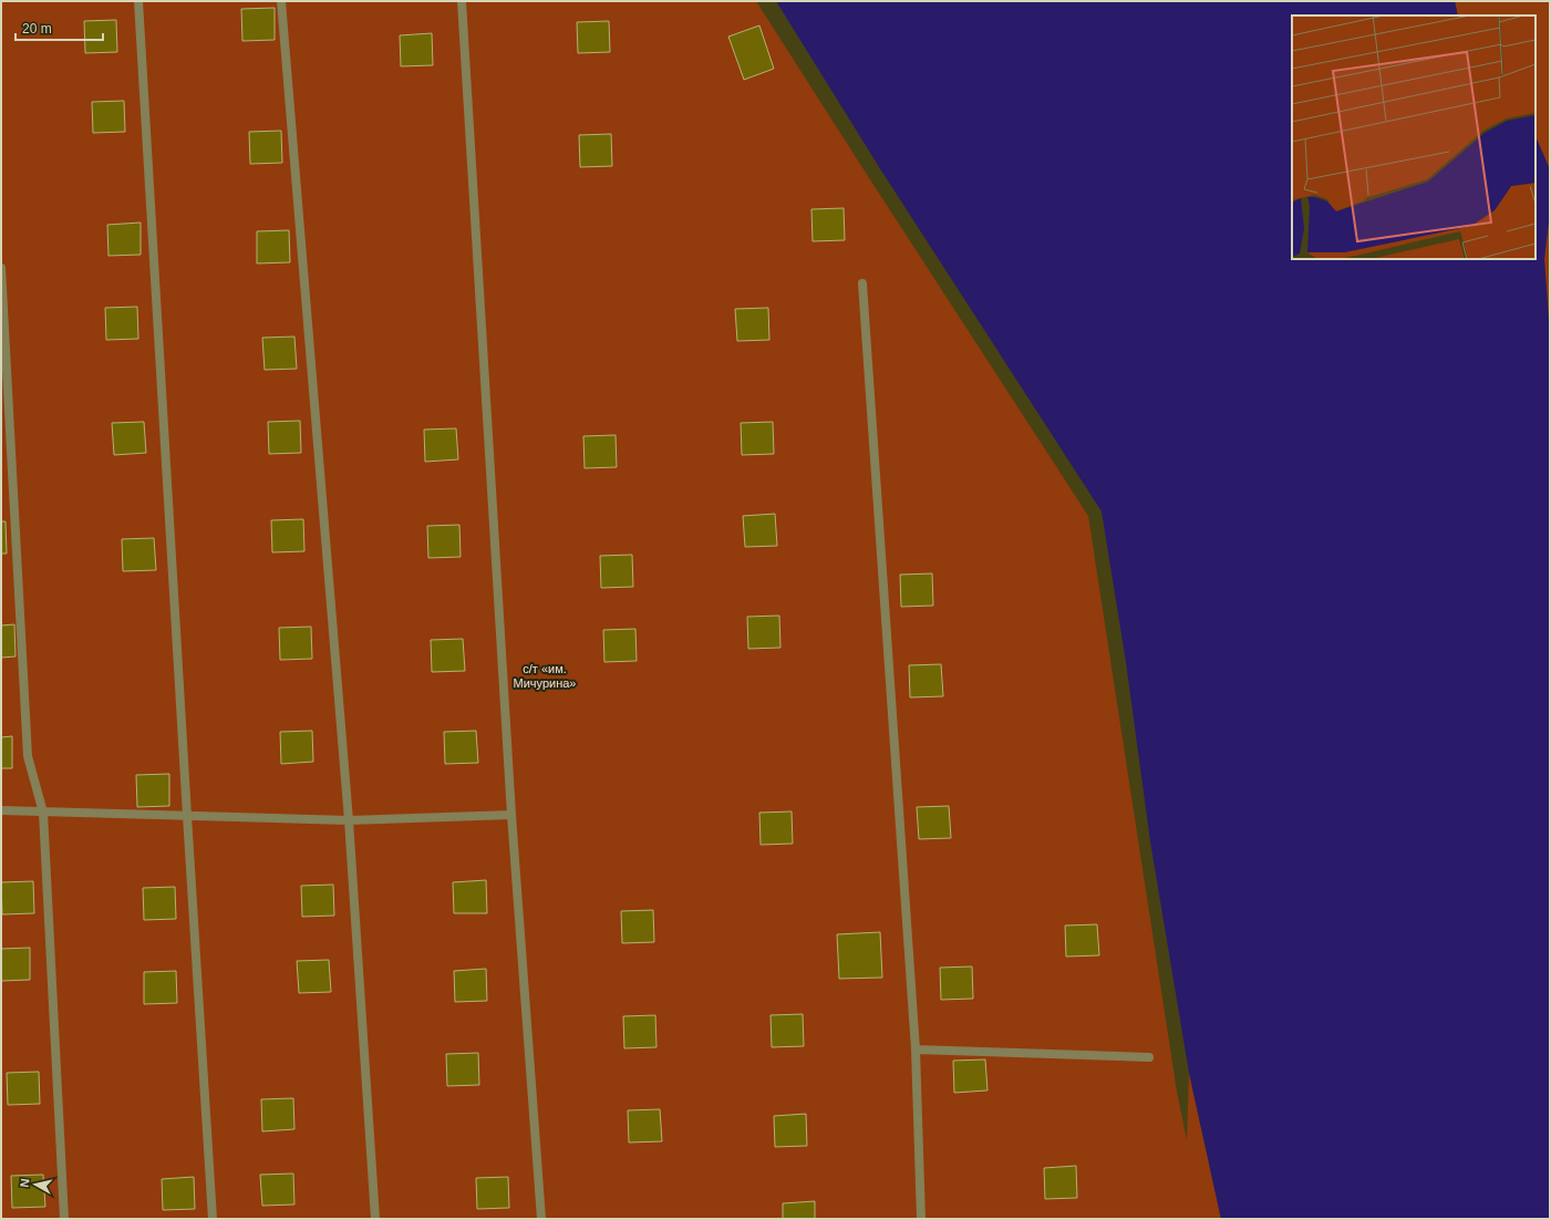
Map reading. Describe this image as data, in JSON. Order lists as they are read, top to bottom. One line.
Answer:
{"parks":["с/т «им. Мичурина»"],"scale_bar":"20 m","north":"left"}
